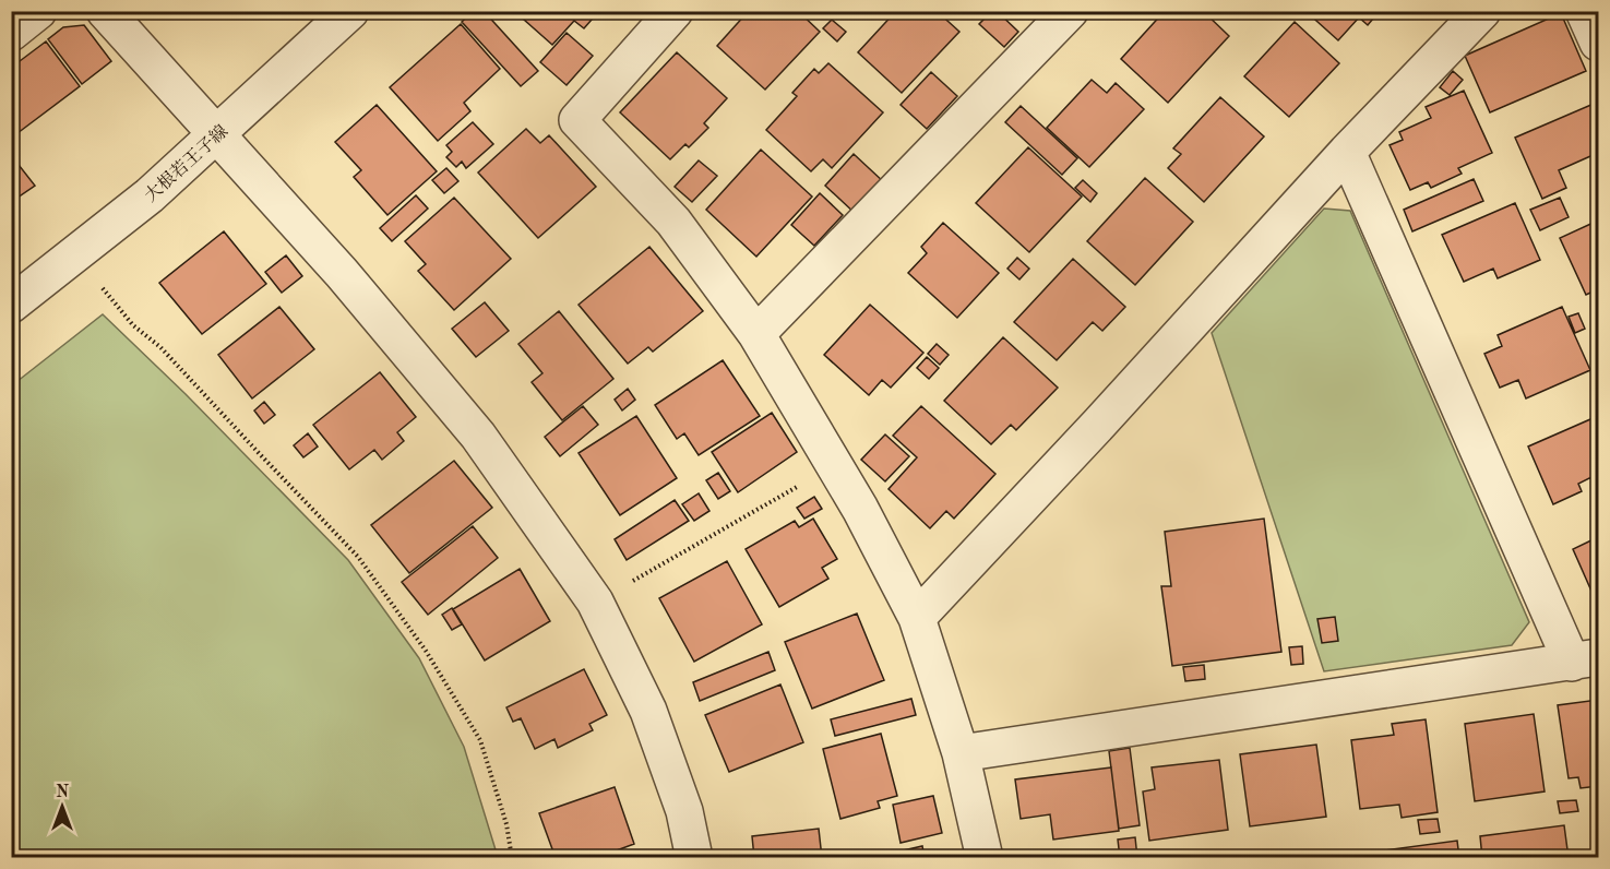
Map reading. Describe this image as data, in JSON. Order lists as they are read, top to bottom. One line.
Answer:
{"streets":{"street":["大根若王子線"]},"north":"top"}
